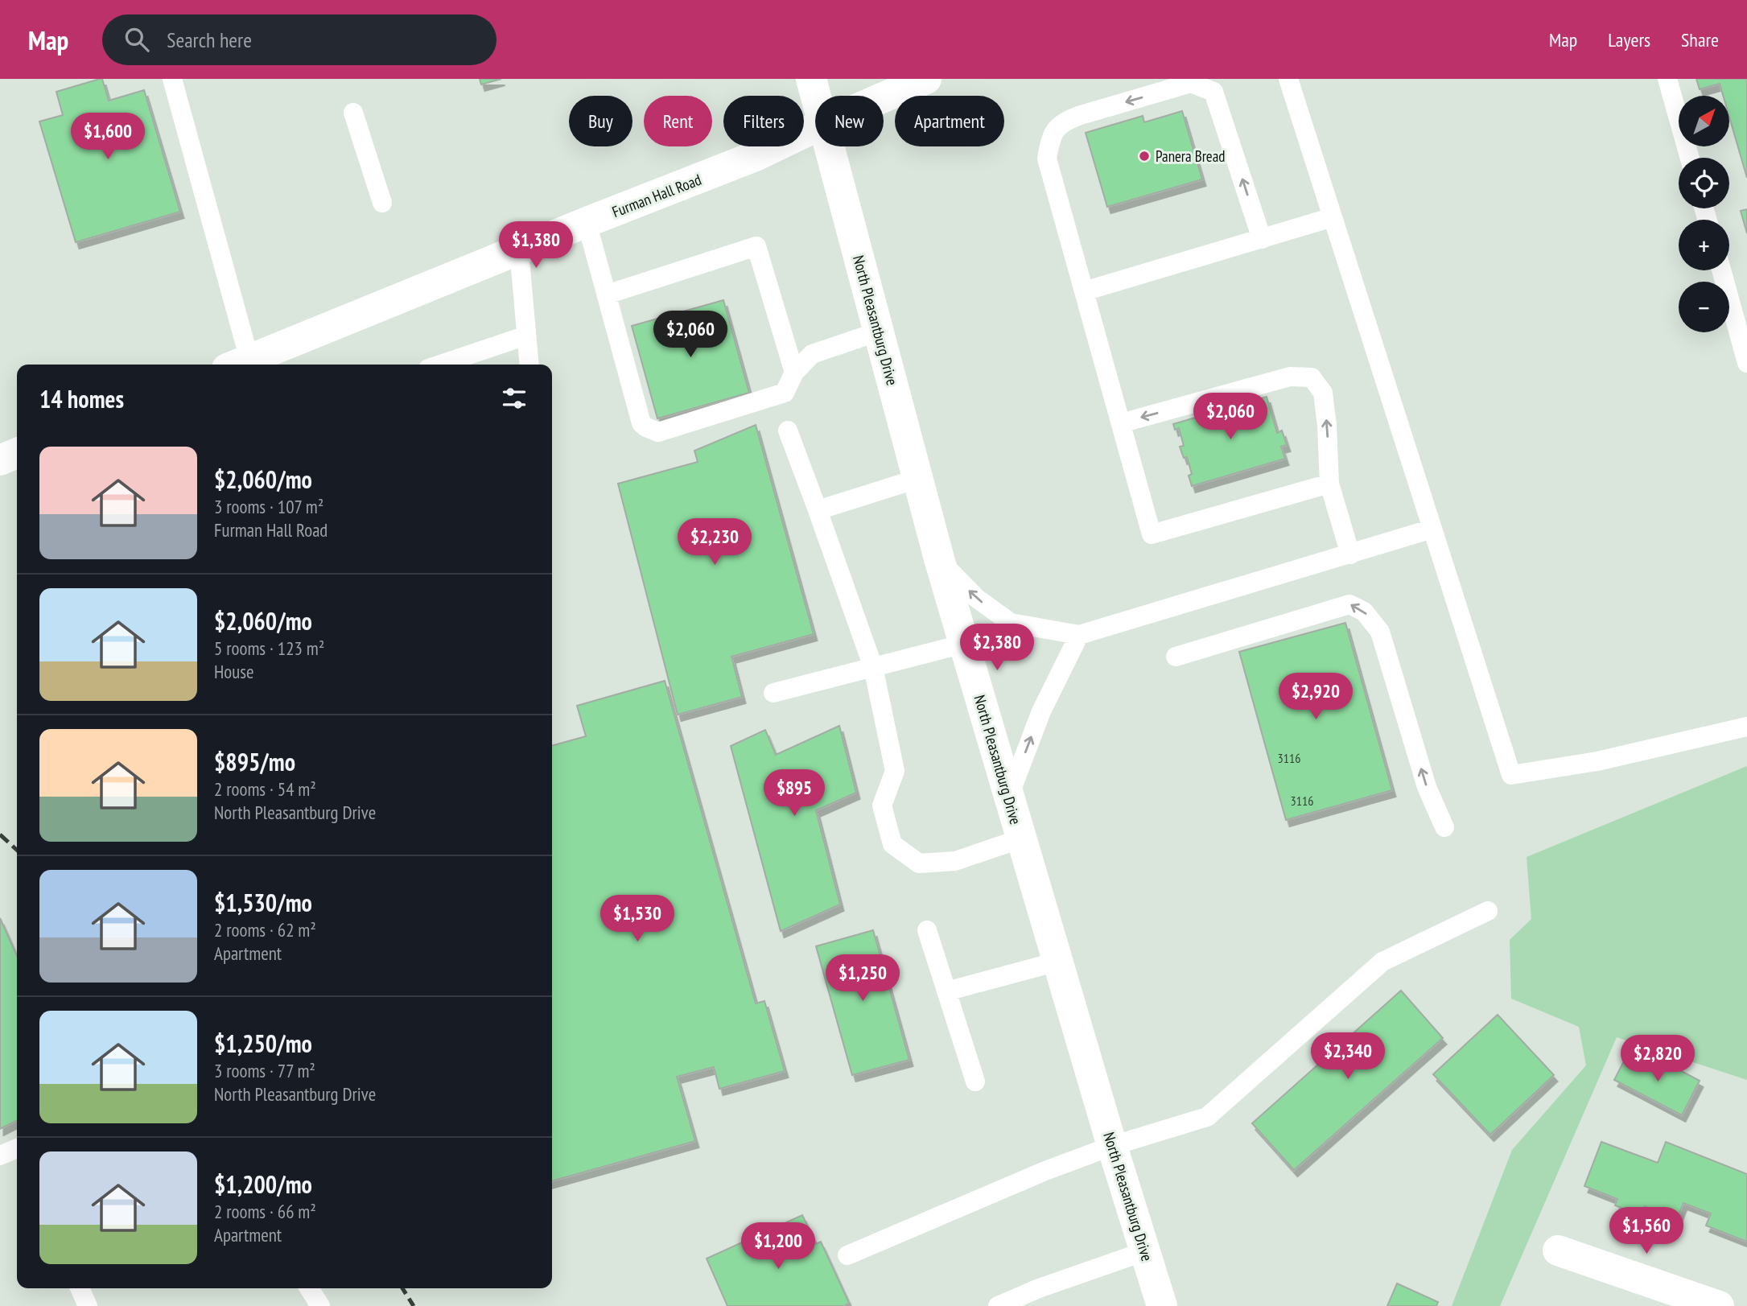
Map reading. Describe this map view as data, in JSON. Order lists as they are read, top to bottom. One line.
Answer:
{"streets":{"main road":["Furman Hall Road","North Pleasantburg Drive"]},"places":["Panera Bread"],"house_numbers":["3116","3116"],"north":"top right","page":{"header":"Map","search":"Search here","nav":["Map","Layers","Share"],"map_buttons":["+","−"],"chip":["Buy","Rent","Filters","New","Apartment"],"price":["$1,600","$1,380","$2,060","$2,060","$2,230","$2,380","$2,920","$895","$1,530","$1,250","$2,340","$2,820","$1,560","$1,200"],"heading":"14 homes","list":[{"name":"$2,060/mo","note":"3 rooms · 107 m² · Furman Hall Road"},{"name":"$2,060/mo","note":"5 rooms · 123 m² · House"},{"name":"$895/mo","note":"2 rooms · 54 m² · North Pleasantburg Drive"},{"name":"$1,530/mo","note":"2 rooms · 62 m² · Apartment"},{"name":"$1,250/mo","note":"3 rooms · 77 m² · North Pleasantburg Drive"},{"name":"$1,200/mo","note":"2 rooms · 66 m² · Apartment"}]}}
